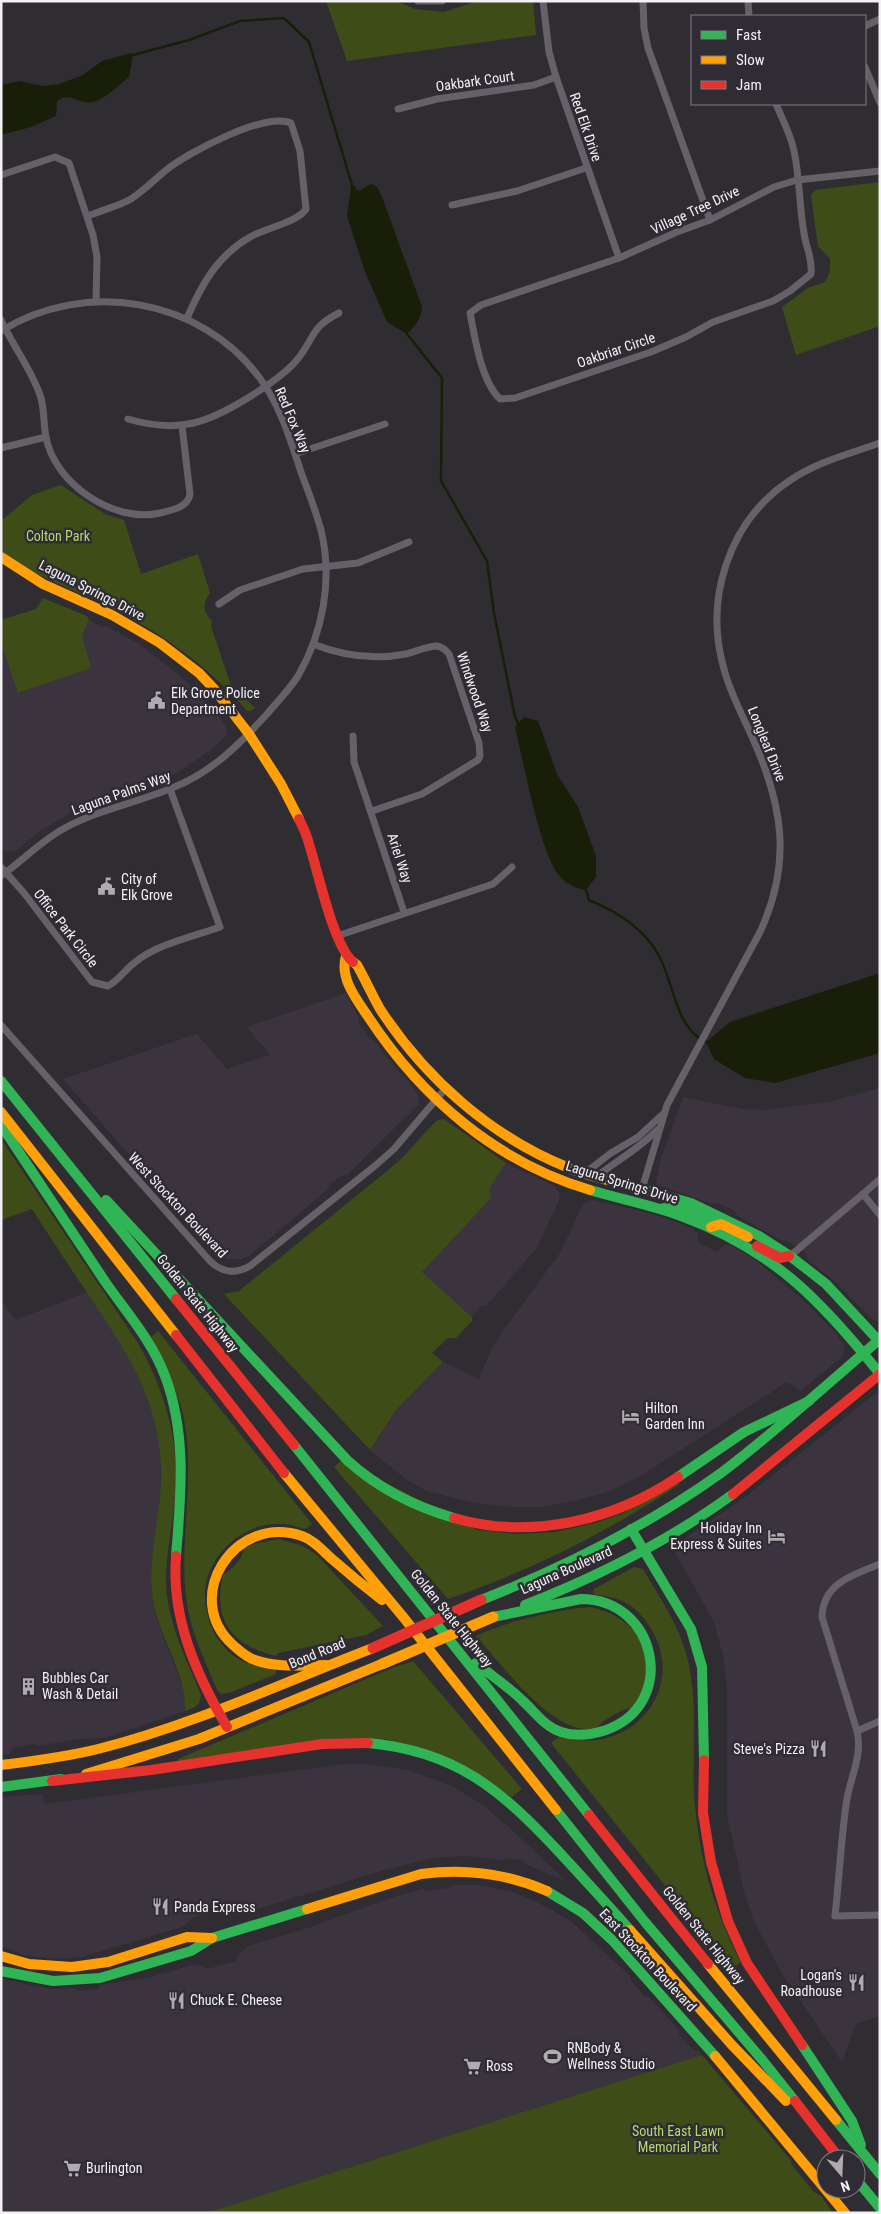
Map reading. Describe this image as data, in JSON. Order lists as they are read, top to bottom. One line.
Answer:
{"streets":{"main road":["Laguna Springs Drive","Golden State Highway","Laguna Boulevard","Bond Road","East Stockton Boulevard"],"street":["Oakbark Court","Red Elk Drive","Village Tree Drive","Oakbriar Circle","Red Fox Way","Windwood Way","Longleaf Drive","Laguna Palms Way","Ariel Way","Office Park Circle","West Stockton Boulevard"]},"crossings":[["Oakbark Court","Red Elk Drive"],["Red Elk Drive","Village Tree Drive"],["Village Tree Drive","Oakbriar Circle"],["Red Fox Way","Laguna Springs Drive"],["Red Fox Way","Windwood Way"],["Red Fox Way","Laguna Palms Way"],["Laguna Springs Drive","Longleaf Drive"],["Laguna Springs Drive","Laguna Palms Way"],["Laguna Springs Drive","West Stockton Boulevard"],["Laguna Springs Drive","Laguna Boulevard"],["Windwood Way","Ariel Way"],["Laguna Palms Way","Office Park Circle"]],"parks":["Colton Park","South East Lawn Memorial Park"],"places":{"public building":["Elk Grove Police Department","City of Elk Grove"],"hotel":["Hilton Garden Inn","Holiday Inn Express & Suites"],"building":["Bubbles Car Wash & Detail"],"restaurant":["Steve's Pizza","Panda Express","Logan's Roadhouse","Chuck E. Cheese"],"sports":["RNBody & Wellness Studio"],"supermarket":["Ross","Burlington"]},"legend":["Fast","Slow","Jam"],"north":"bottom"}
